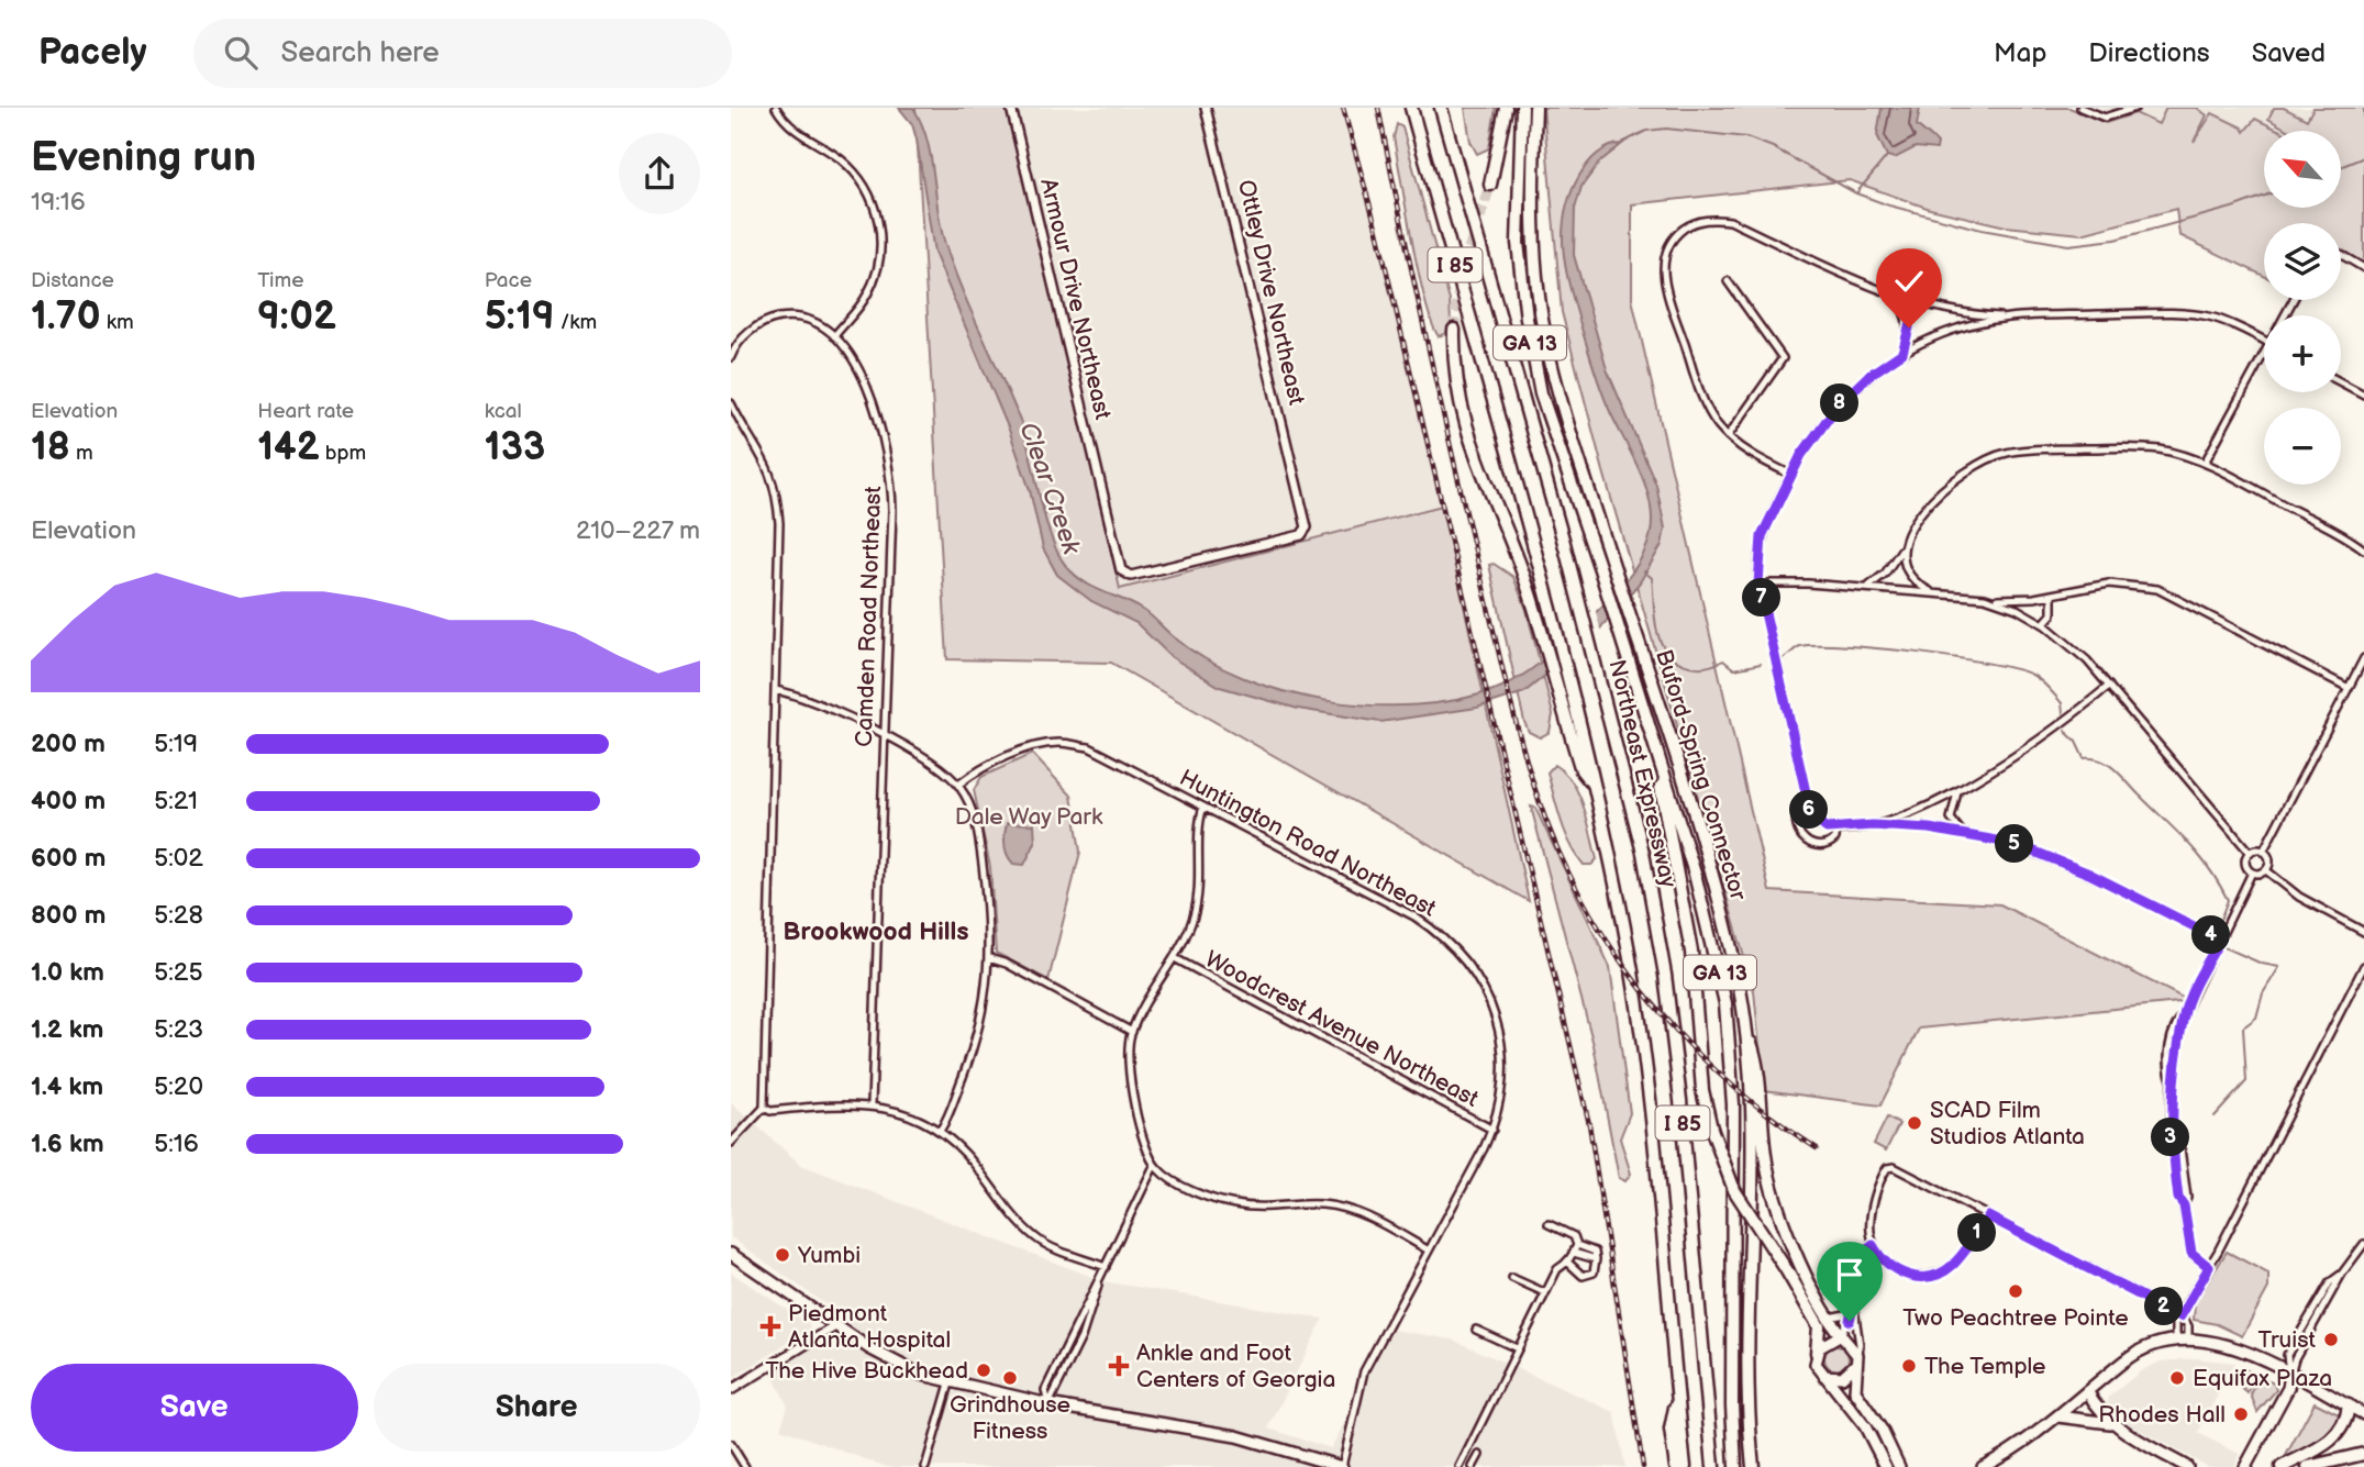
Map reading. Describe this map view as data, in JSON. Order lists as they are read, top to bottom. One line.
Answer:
{"streets":{"highway":["I 85","GA 13","Northeast Expressway","Buford-Spring Connector"],"street":["Ottley Drive Northeast","Armour Drive Northeast","Camden Road Northeast","Huntington Road Northeast","Woodcrest Avenue Northeast"]},"crossings":[["Ottley Drive Northeast","Armour Drive Northeast"],["Huntington Road Northeast","Woodcrest Avenue Northeast"]],"districts":["Brookwood Hills"],"water":["Clear Creek"],"parks":["Dale Way Park"],"places":{"other":["SCAD Film Studios Atlanta","Yumbi","Two Peachtree Pointe","Truist","The Temple","The Hive Buckhead","Grindhouse Fitness","Equifax Plaza","Rhodes Hall"],"health":["Piedmont Atlanta Hospital","Ankle and Foot Centers of Georgia"]},"north":"top left","page":{"header":"Pacely","search":"Search here","nav":["Map","Directions","Saved"],"heading":["Evening run","19:16"],"map_buttons":["+","−"],"stats":[["Distance","1.70 km"],["Time","9:02"],["Pace","5:19 /km"],["Elevation","18 m"],["Heart rate","142 bpm"],["kcal","133"]],"pins":["8","7","6","5","4","3","1","2"],"chart":["Elevation","210–227 m"],"list":[{"name":"200 m","note":"5:19"},{"name":"400 m","note":"5:21"},{"name":"600 m","note":"5:02"},{"name":"800 m","note":"5:28"},{"name":"1.0 km","note":"5:25"},{"name":"1.2 km","note":"5:23"},{"name":"1.4 km","note":"5:20"},{"name":"1.6 km","note":"5:16"}],"buttons":["Save","Share"]}}
